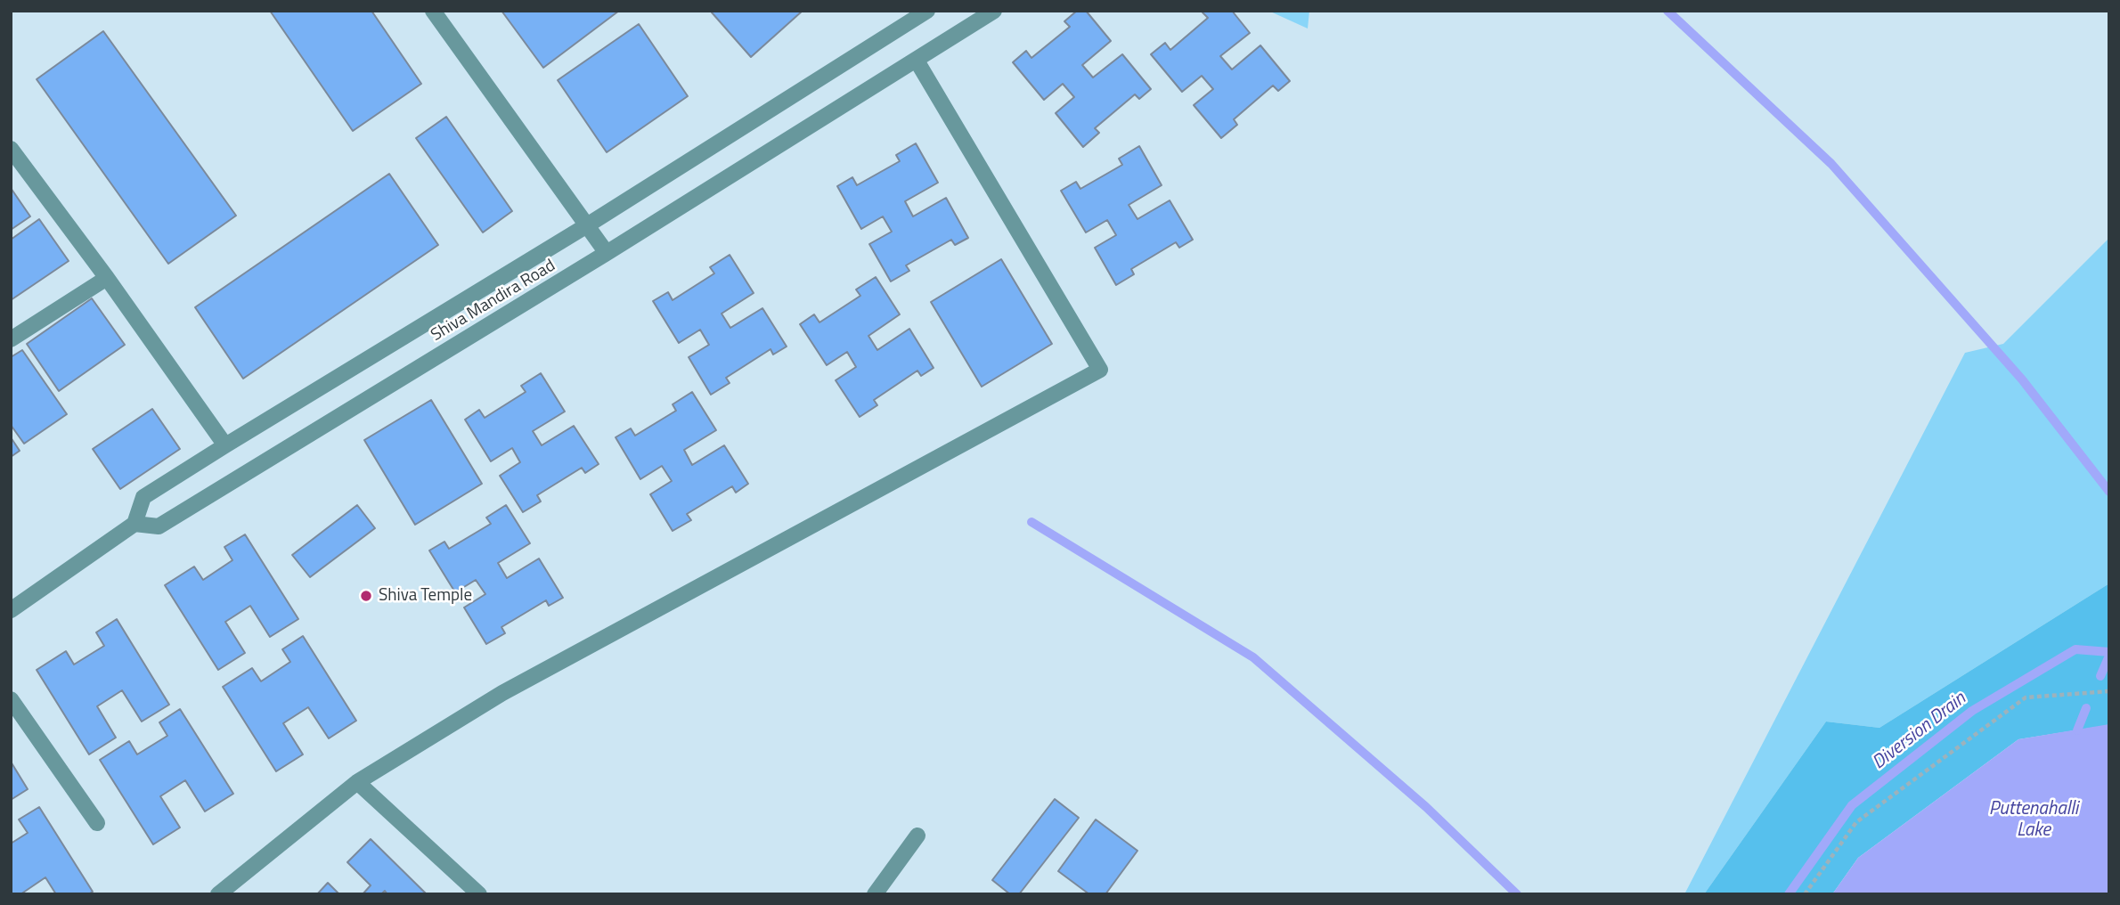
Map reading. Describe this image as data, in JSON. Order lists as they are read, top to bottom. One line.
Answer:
{"streets":{"street":["Shiva Mandira Road"]},"water":["Diversion Drain","Puttenahalli Lake"],"places":["Shiva Temple"]}
